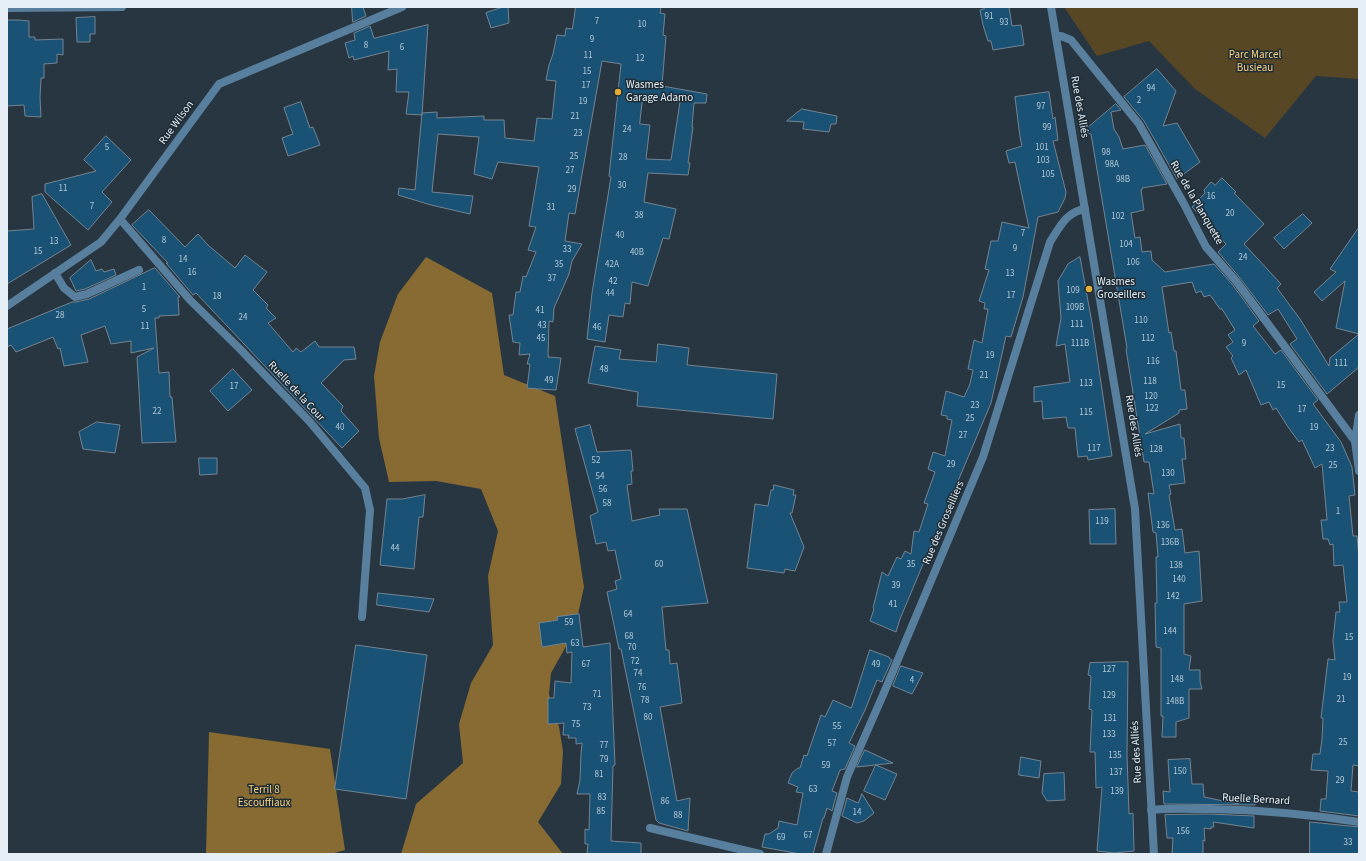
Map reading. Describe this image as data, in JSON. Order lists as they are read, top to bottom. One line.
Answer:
{"streets":{"street":["Rue des Alliés","Rue Wilson","Rue de la Planquette","Ruelle de la Cour","Rue des Groseilliers","Ruelle Bernard"]},"crossings":[["Rue des Alliés","Rue de la Planquette"],["Rue des Alliés","Rue des Groseilliers"],["Rue des Alliés","Ruelle Bernard"],["Rue Wilson","Ruelle de la Cour"]],"parks":["Parc Marcel Busieau","Terril 8 Escouffiaux"],"places":["Wasmes Garage Adamo","Wasmes Groseillers"],"house_numbers":["91","7","93","10","9","8","6","11","12","15","17","94","2","19","97","21","99","24","23","5","101","98","25","28","103","98A","27","105","98B","30","11","29","16","7","31","20","38","102","7","40","8","13","104","9","33","15","40B","24","14","106","35","42A","16","13","37","42","1","109","44","17","18","109B","5","41","28","24","110","111","43","11","46","45","112","111B","9","19","116","111","48","21","49","118","113","15","17","120","23","122","17","22","115","25","40","19","27","117","23","128","52","29","25","130","54","56","58","1","119","136","136B","44","60","35","138","140","39","142","41","64","59","144","68","15","63","70","72","67","49","127","74","19","148","4","76","71","129","21","78","148B","73","80","131","75","55","133","25","57","77","135","79","59","150","137","81","29","63","139","83","86","85","14","88","156","67","69","33"]}
